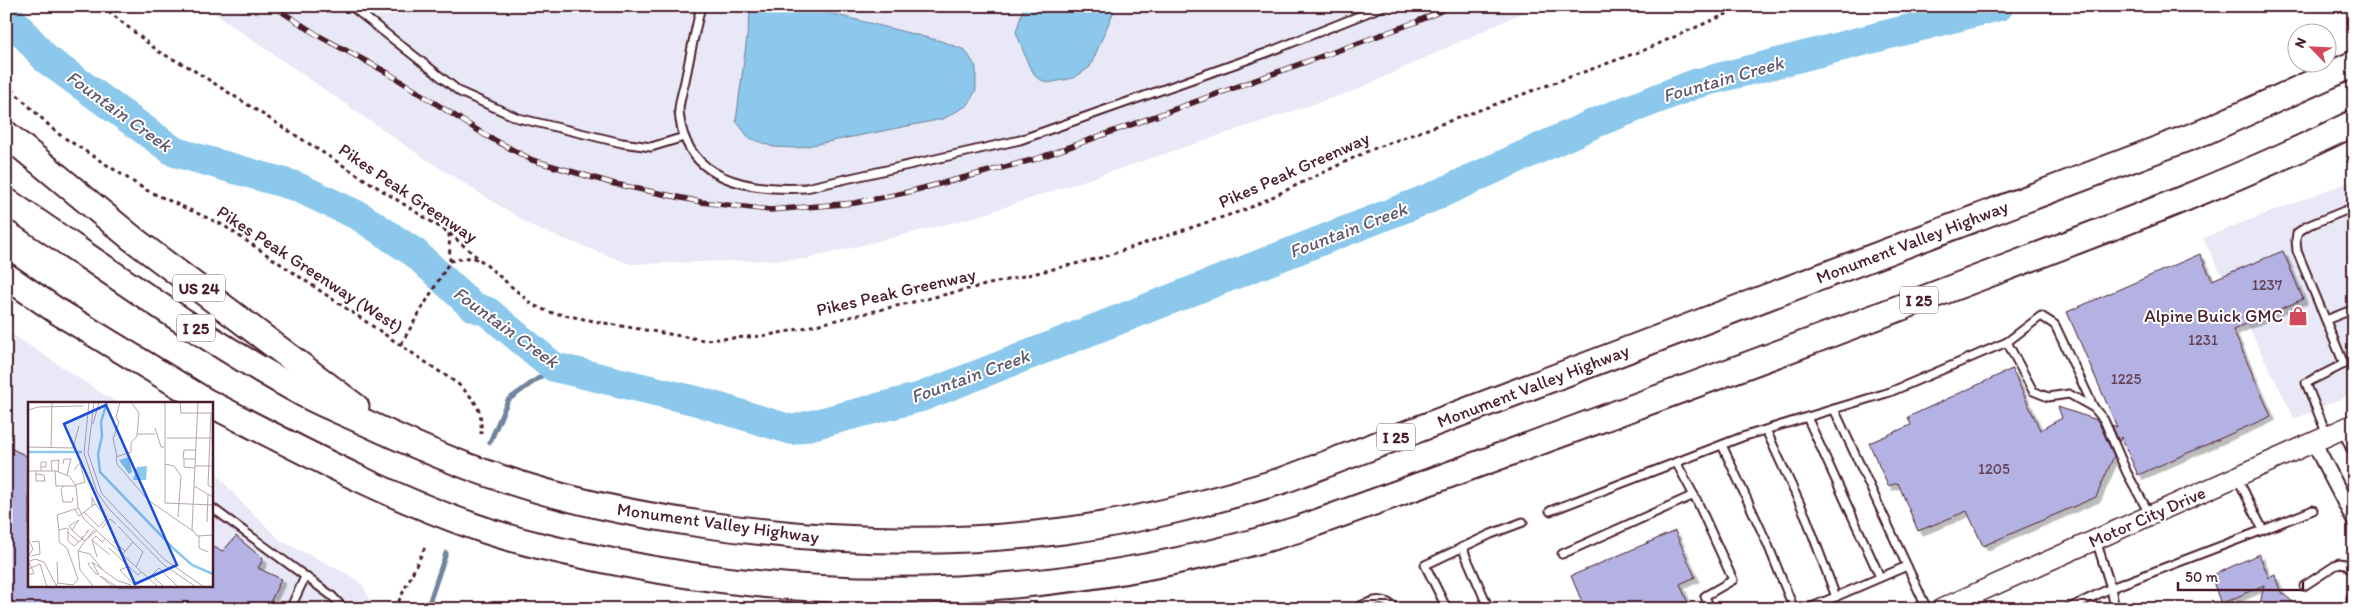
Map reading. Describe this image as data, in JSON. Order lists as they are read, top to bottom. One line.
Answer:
{"streets":{"highway":["Monument Valley Highway","US 24","I 25"],"street":["Motor City Drive"],"path":["Pikes Peak Greenway","Pikes Peak Greenway (West)"]},"crossings":[["Monument Valley Highway","US 24"]],"water":["Fountain Creek"],"places":{"shop":["Alpine Buick GMC"]},"house_numbers":["1237","1231","1225","1205"],"scale_bar":"50 m","north":"top left"}
